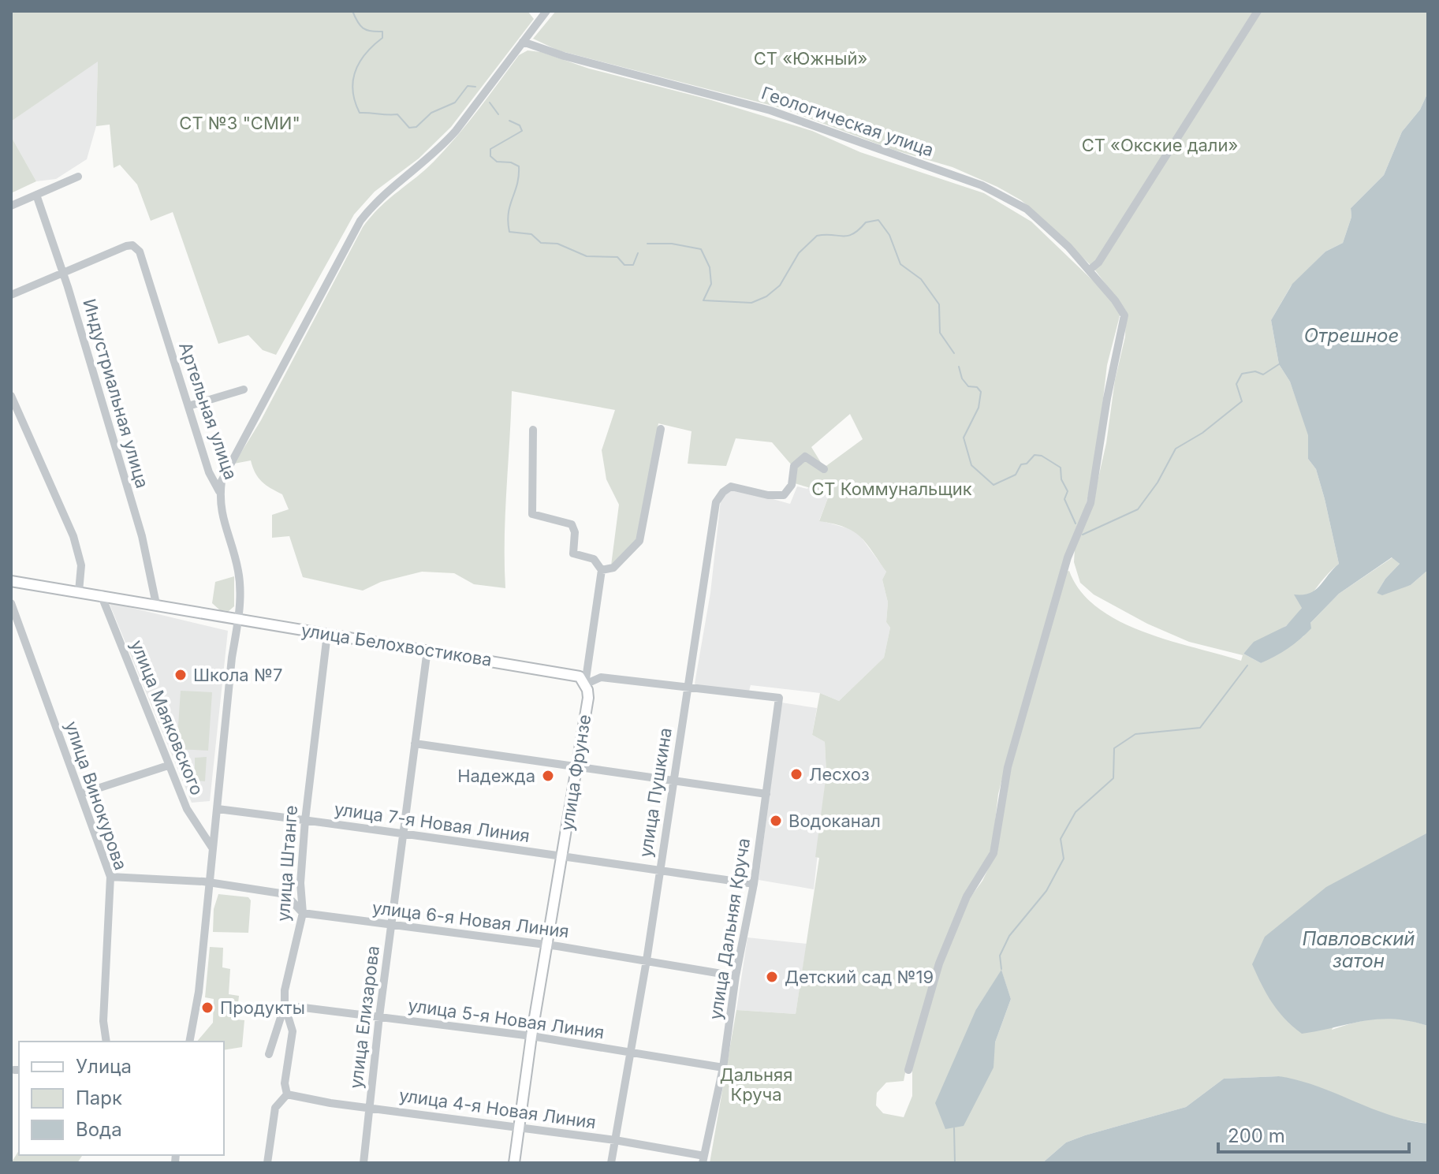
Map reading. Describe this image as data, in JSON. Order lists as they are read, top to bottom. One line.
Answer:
{"streets":{"main road":["улица Белохвостикова","улица Фрунзе"],"street":["Геологическая улица","Индустриальная улица","Артельная улица","улица Маяковского","улица Пушкина","улица Винокурова","улица 7-я Новая Линия","улица Штанге","улица 6-я Новая Линия","улица Дальняя Круча","улица Елизарова","улица 5-я Новая Линия","улица 4-я Новая Линия"]},"crossings":[["Индустриальная улица","Артельная улица"],["Индустриальная улица","улица Белохвостикова"],["Артельная улица","улица Белохвостикова"],["Артельная улица","улица Маяковского"],["улица Белохвостикова","улица Маяковского"],["улица Белохвостикова","улица Фрунзе"],["улица Белохвостикова","улица Штанге"],["улица Белохвостикова","улица Елизарова"],["улица Маяковского","улица 7-я Новая Линия"],["улица Фрунзе","улица 7-я Новая Линия"],["улица Фрунзе","улица 6-я Новая Линия"],["улица Фрунзе","улица 5-я Новая Линия"],["улица Фрунзе","улица 4-я Новая Линия"],["улица Пушкина","улица 7-я Новая Линия"],["улица Пушкина","улица 6-я Новая Линия"],["улица Пушкина","улица Дальняя Круча"],["улица Пушкина","улица 5-я Новая Линия"],["улица Пушкина","улица 4-я Новая Линия"],["улица 7-я Новая Линия","улица Штанге"],["улица 7-я Новая Линия","улица Дальняя Круча"],["улица 7-я Новая Линия","улица Елизарова"],["улица Штанге","улица 6-я Новая Линия"],["улица Штанге","улица 5-я Новая Линия"],["улица Штанге","улица 4-я Новая Линия"],["улица 6-я Новая Линия","улица Дальняя Круча"],["улица 6-я Новая Линия","улица Елизарова"],["улица Дальняя Круча","улица 5-я Новая Линия"],["улица Дальняя Круча","улица 4-я Новая Линия"],["улица Елизарова","улица 5-я Новая Линия"],["улица Елизарова","улица 4-я Новая Линия"]],"water":["Отрешное","Павловский затон"],"parks":["СТ «Южный»","СТ №3 \"СМИ\"","СТ «Окские дали»","СТ Коммунальщик","Дальняя Круча"],"places":["Школа №7","Лесхоз","Надежда","Водоканал","Детский сад №19","Продукты"],"legend":["Улица","Парк","Вода"],"scale_bar":"200 m"}
